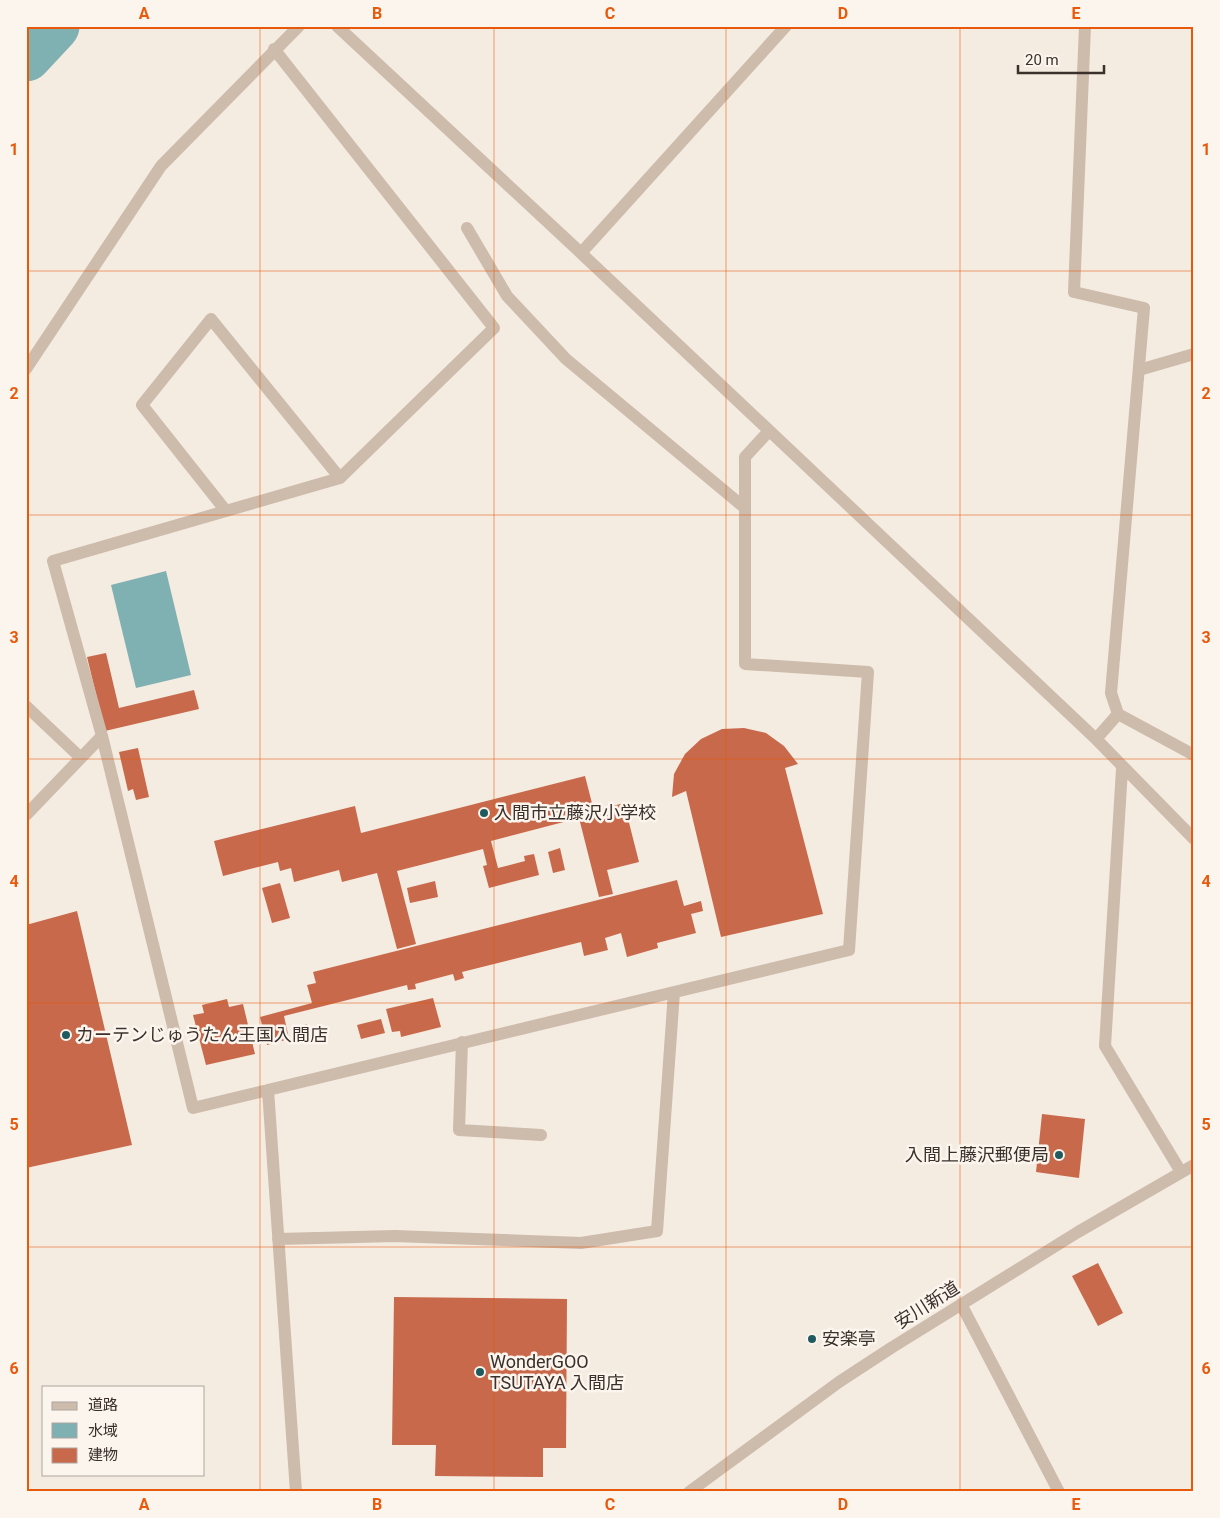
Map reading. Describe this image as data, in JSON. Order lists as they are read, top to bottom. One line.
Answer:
{"streets":{"street":["安川新道"]},"places":["入間市立藤沢小学校","カーテンじゅうたん王国入間店","入間上藤沢郵便局","安楽亭","WonderGOO TSUTAYA 入間店"],"legend":["道路","水域","建物"],"scale_bar":"20 m","grid":{"columns":["A","B","C","D","E"],"rows":["1","2","3","4","5","6"]}}
